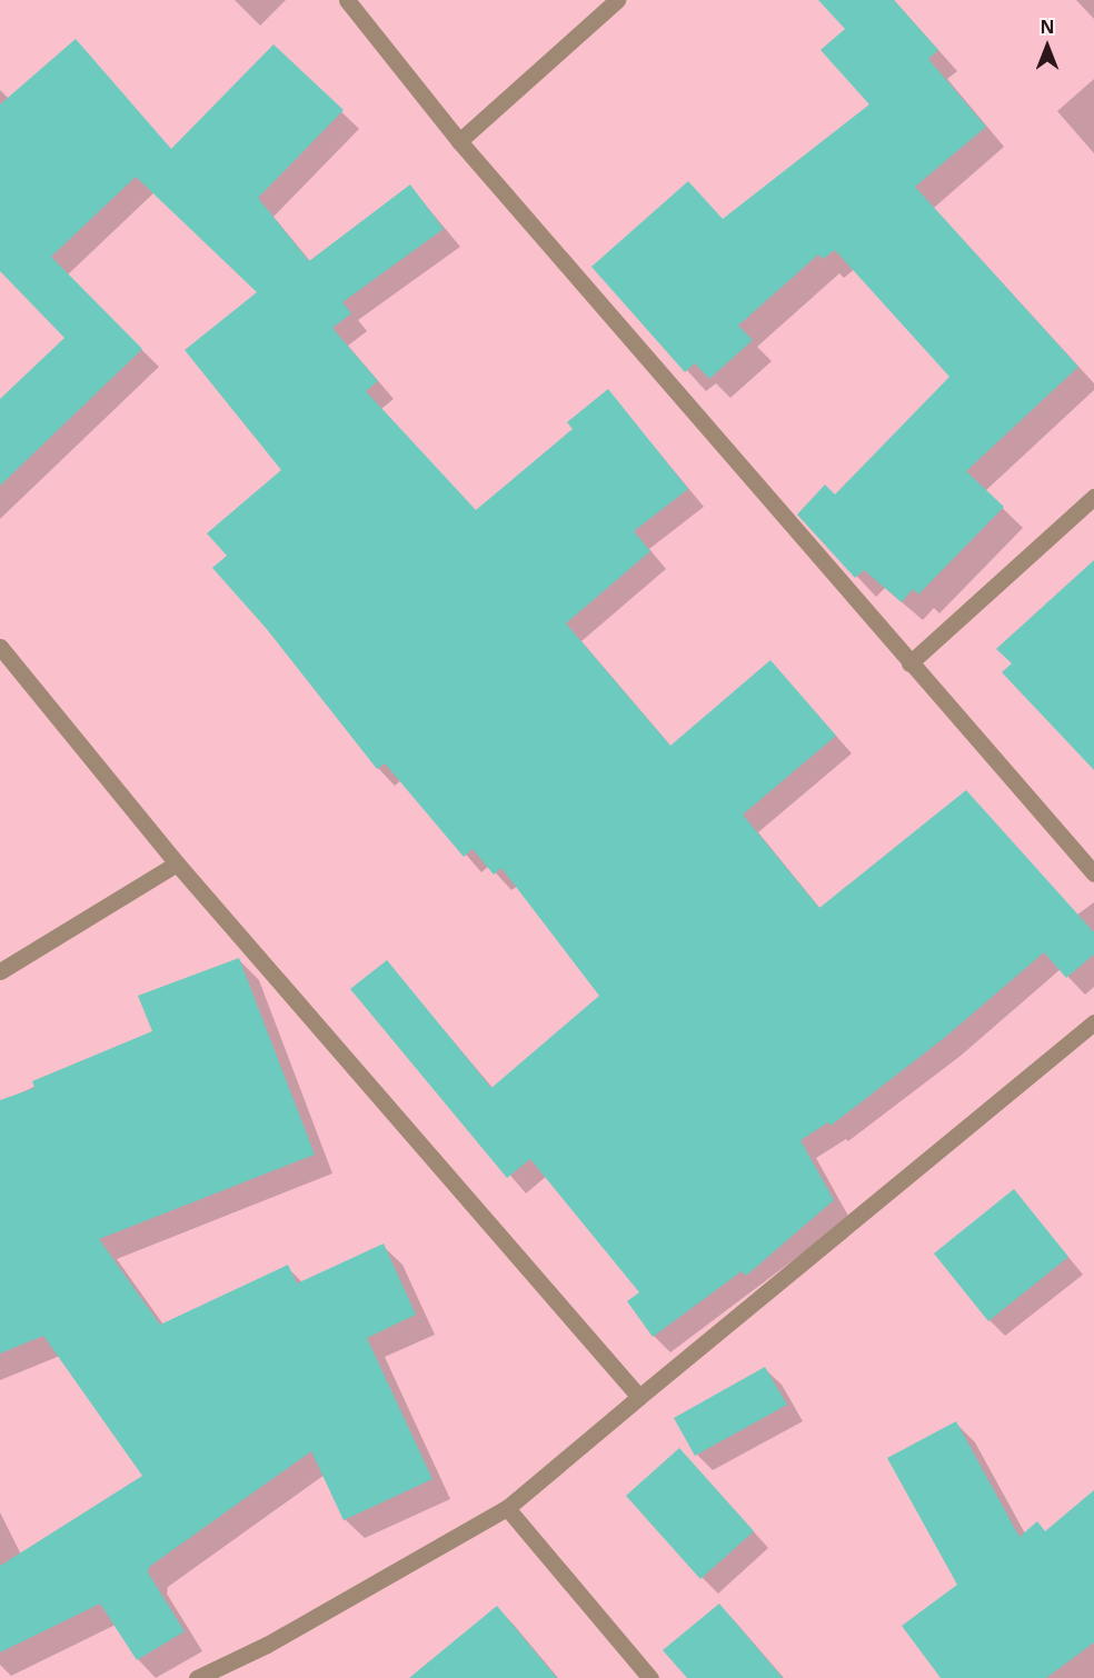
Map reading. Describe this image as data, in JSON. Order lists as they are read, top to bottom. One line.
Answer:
{"north":"top"}
